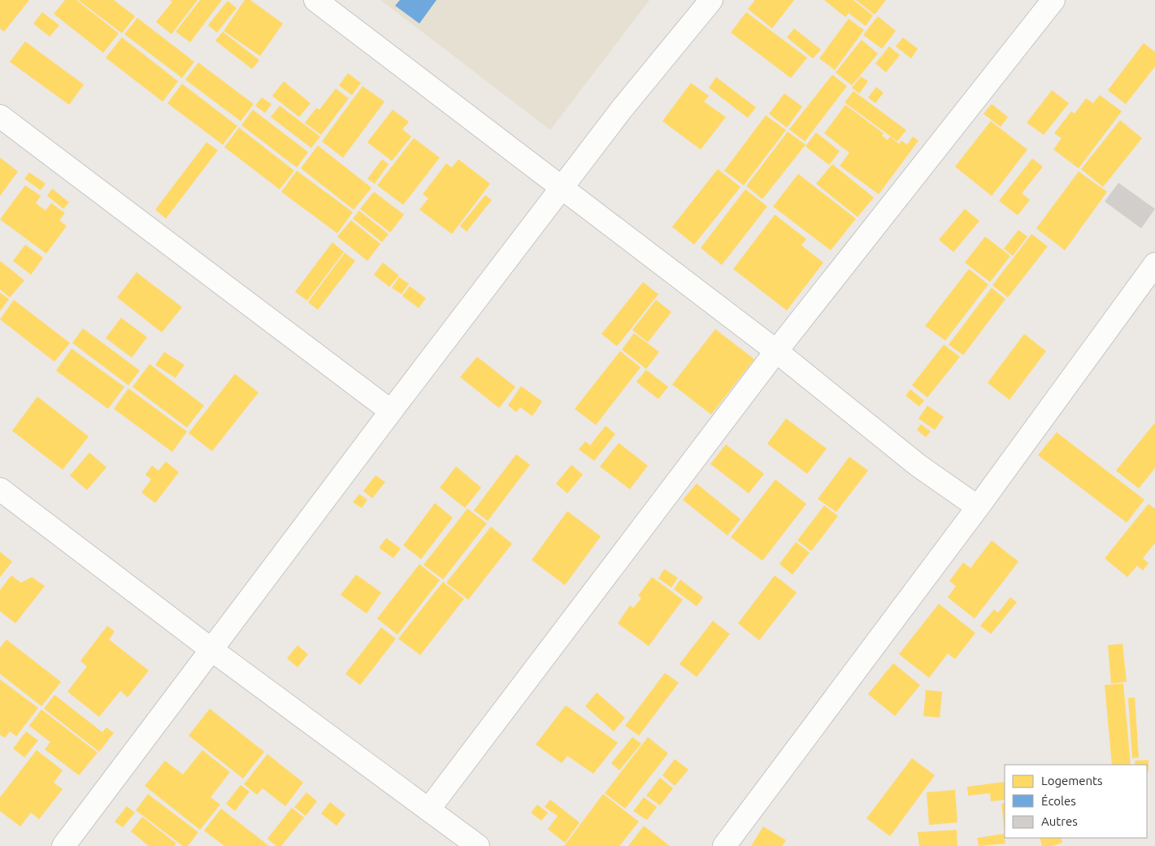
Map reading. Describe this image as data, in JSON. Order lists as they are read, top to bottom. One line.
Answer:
{"legend":["Logements","Écoles","Autres"]}
